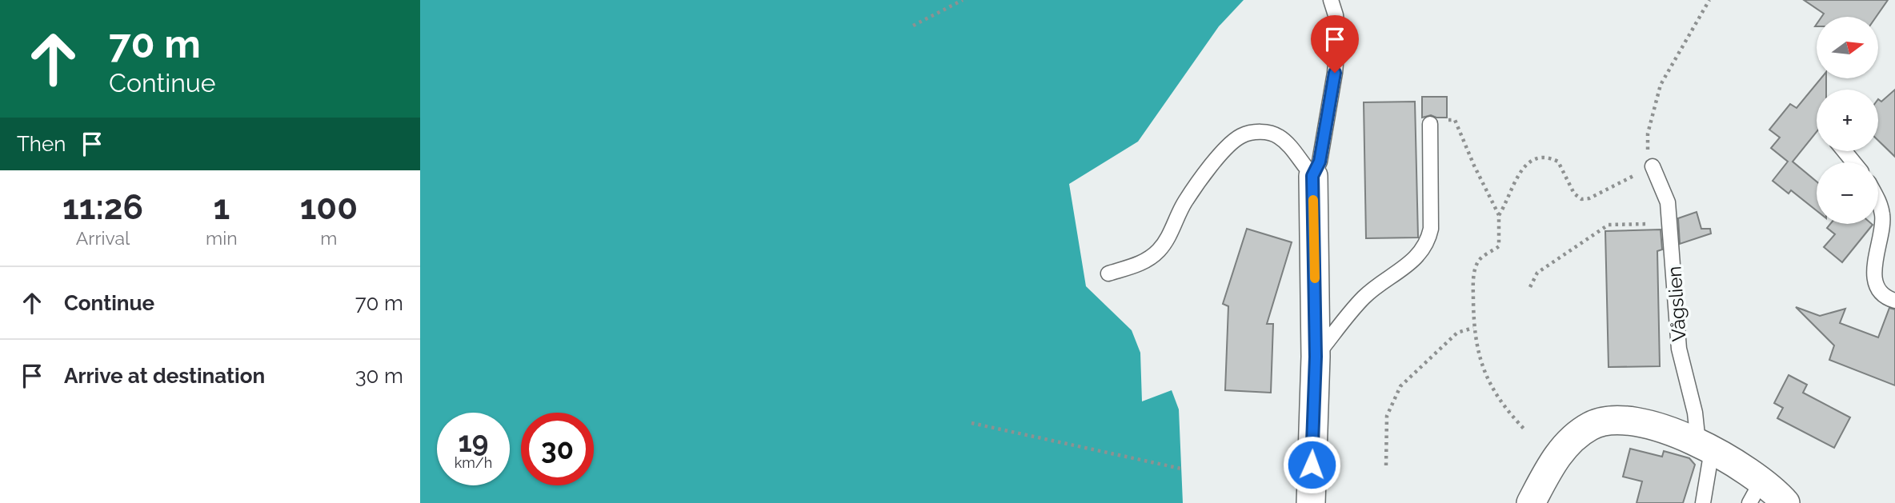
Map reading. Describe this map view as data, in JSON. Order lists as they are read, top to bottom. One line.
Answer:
{"streets":{"lane":["Vågslien"]},"north":"right","page":{"turn":["70 m","Continue"],"map_buttons":["+","−"],"then":"Then","eta":["11:26","Arrival","1","min","100","m"],"list":[{"name":"Continue","value":"70 m"},{"name":"Arrive at destination","value":"30 m"}],"speed":"19 km/h","limit":"30"}}
